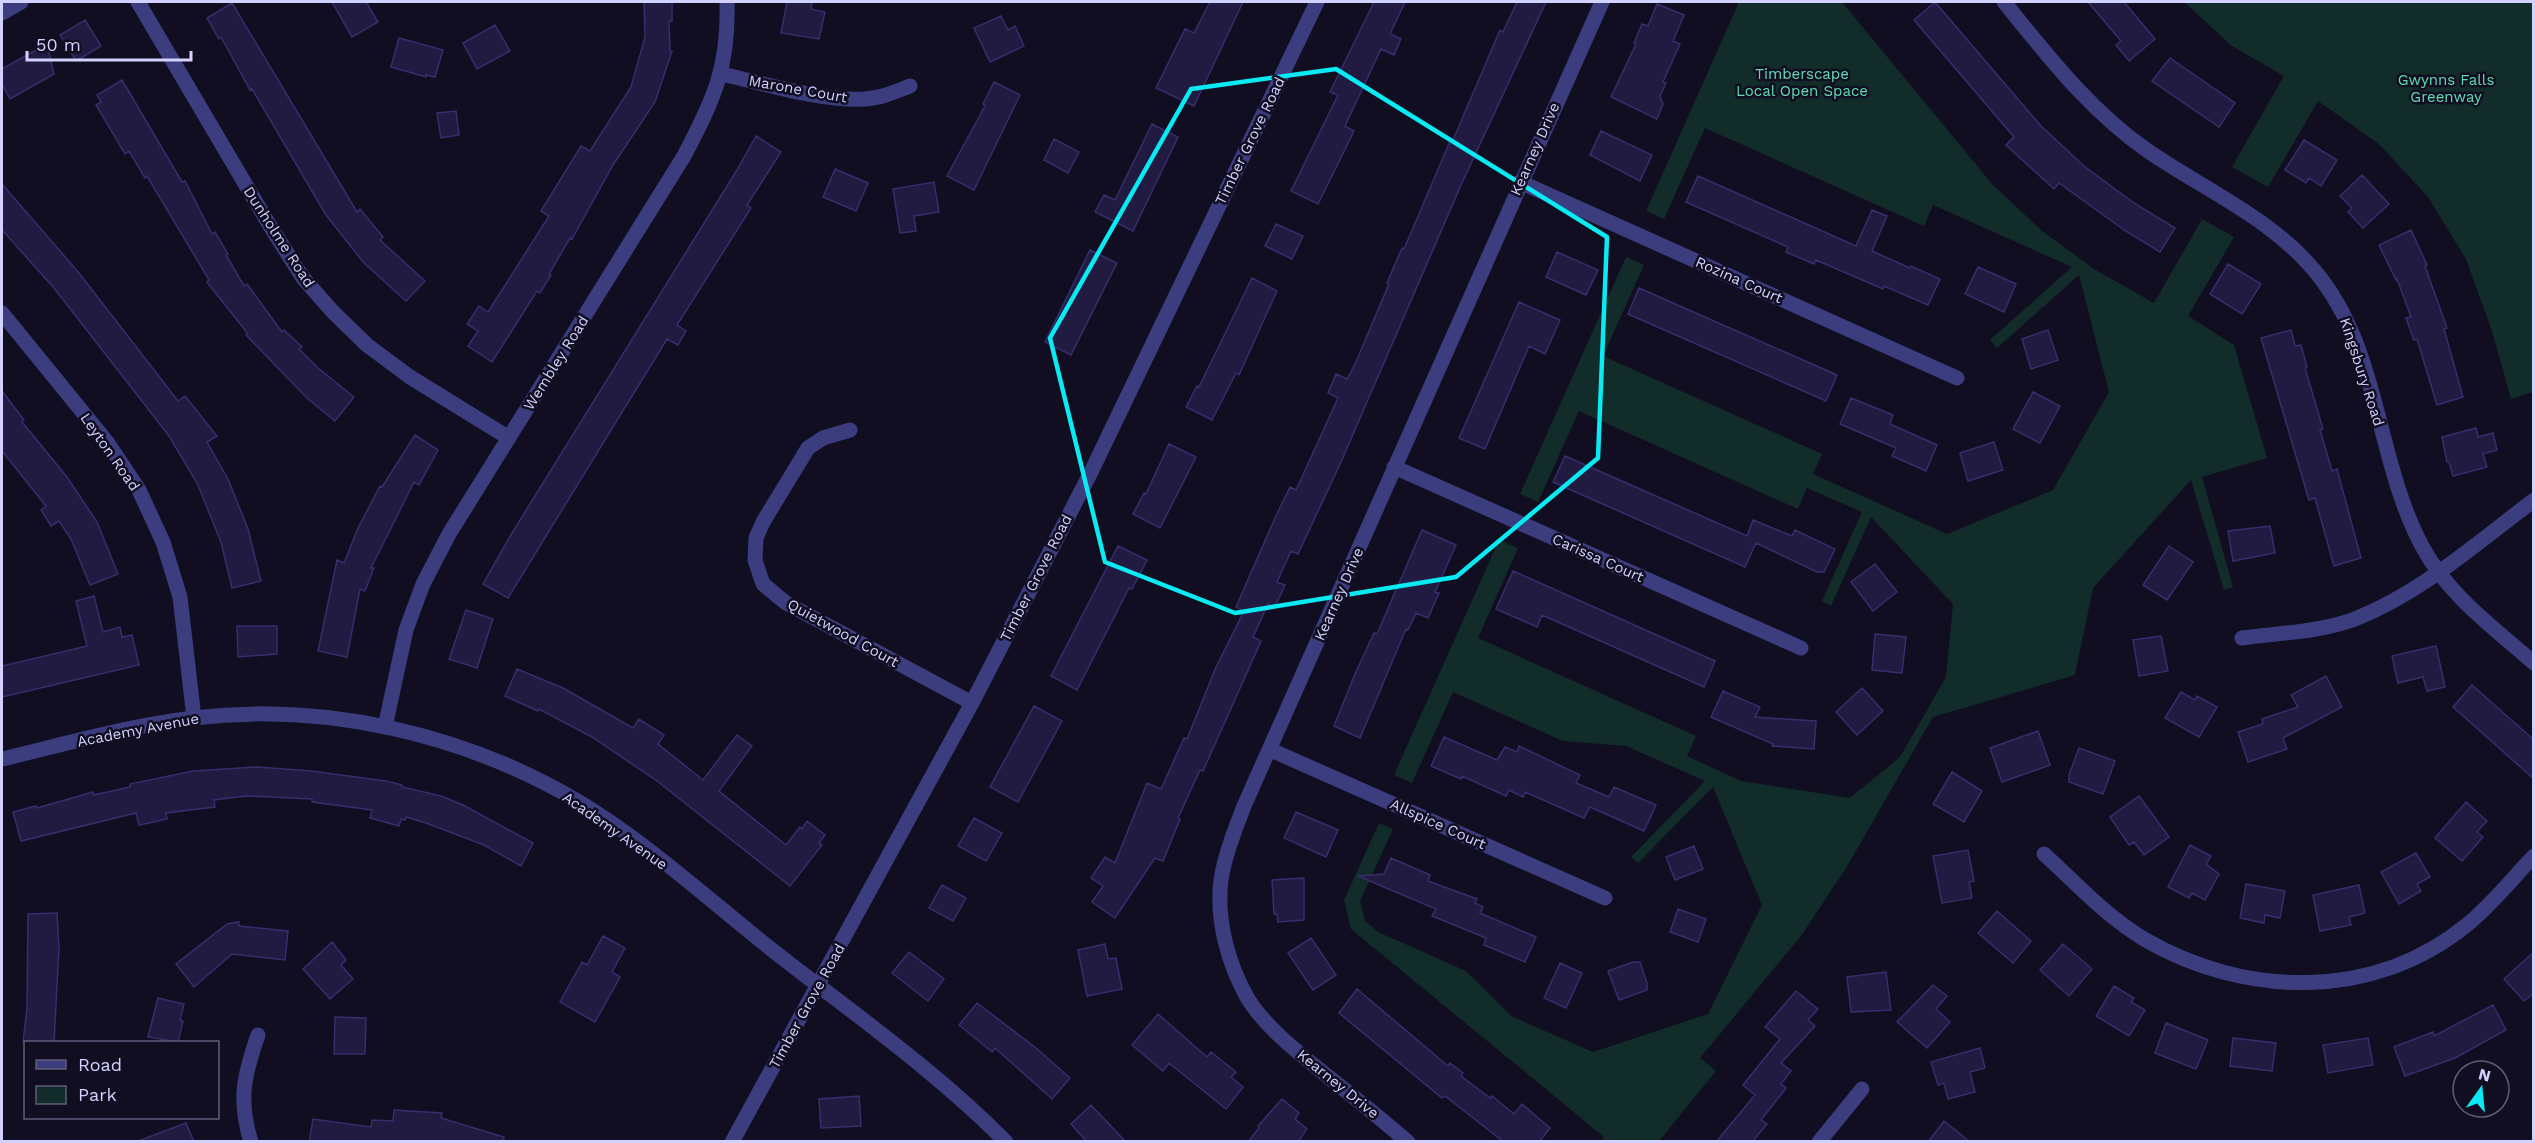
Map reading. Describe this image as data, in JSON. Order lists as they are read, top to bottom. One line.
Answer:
{"streets":{"street":["Marone Court","Timber Grove Road","Kearney Drive","Dunholme Road","Rozina Court","Wembley Road","Kingsbury Road","Leyton Road","Carissa Court","Quietwood Court","Academy Avenue","Allspice Court"]},"crossings":[["Marone Court","Wembley Road"],["Timber Grove Road","Quietwood Court"],["Timber Grove Road","Academy Avenue"],["Kearney Drive","Rozina Court"],["Kearney Drive","Carissa Court"],["Kearney Drive","Allspice Court"],["Dunholme Road","Wembley Road"],["Wembley Road","Academy Avenue"],["Leyton Road","Academy Avenue"]],"parks":["Timberscape Local Open Space","Gwynns Falls Greenway"],"legend":["Road","Park"],"scale_bar":"50 m","north":"top"}
